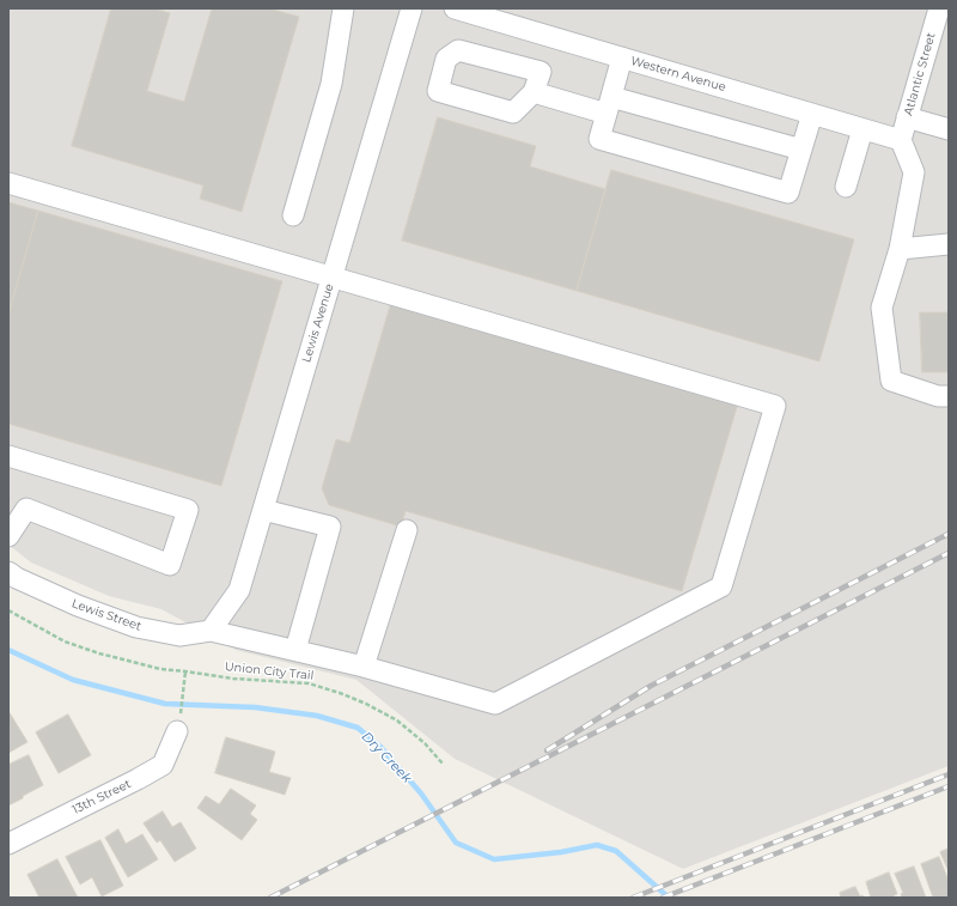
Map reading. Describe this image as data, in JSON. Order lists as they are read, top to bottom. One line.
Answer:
{"streets":{"street":["Western Avenue","Atlantic Street","Lewis Avenue","Lewis Street","13th Street"],"path":["Union City Trail"]},"crossings":[["Western Avenue","Atlantic Street"],["Lewis Avenue","Lewis Street"]],"water":["Dry Creek"]}
